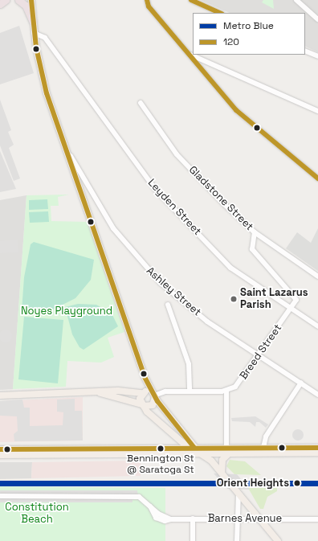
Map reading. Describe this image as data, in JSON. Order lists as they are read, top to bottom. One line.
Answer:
{"streets":{"street":["Gladstone Street","Leyden Street","Ashley Street","Breed Street","Barnes Avenue"]},"crossings":[["Gladstone Street","Breed Street"],["Leyden Street","Breed Street"],["Ashley Street","Breed Street"]],"parks":["Noyes Playground","Constitution Beach"],"places":["Saint Lazarus Parish","Bennington St @ Saratoga St","Orient Heights"],"lines":["transit line 120","metro line Blue"],"legend":["Metro Blue","120"]}
